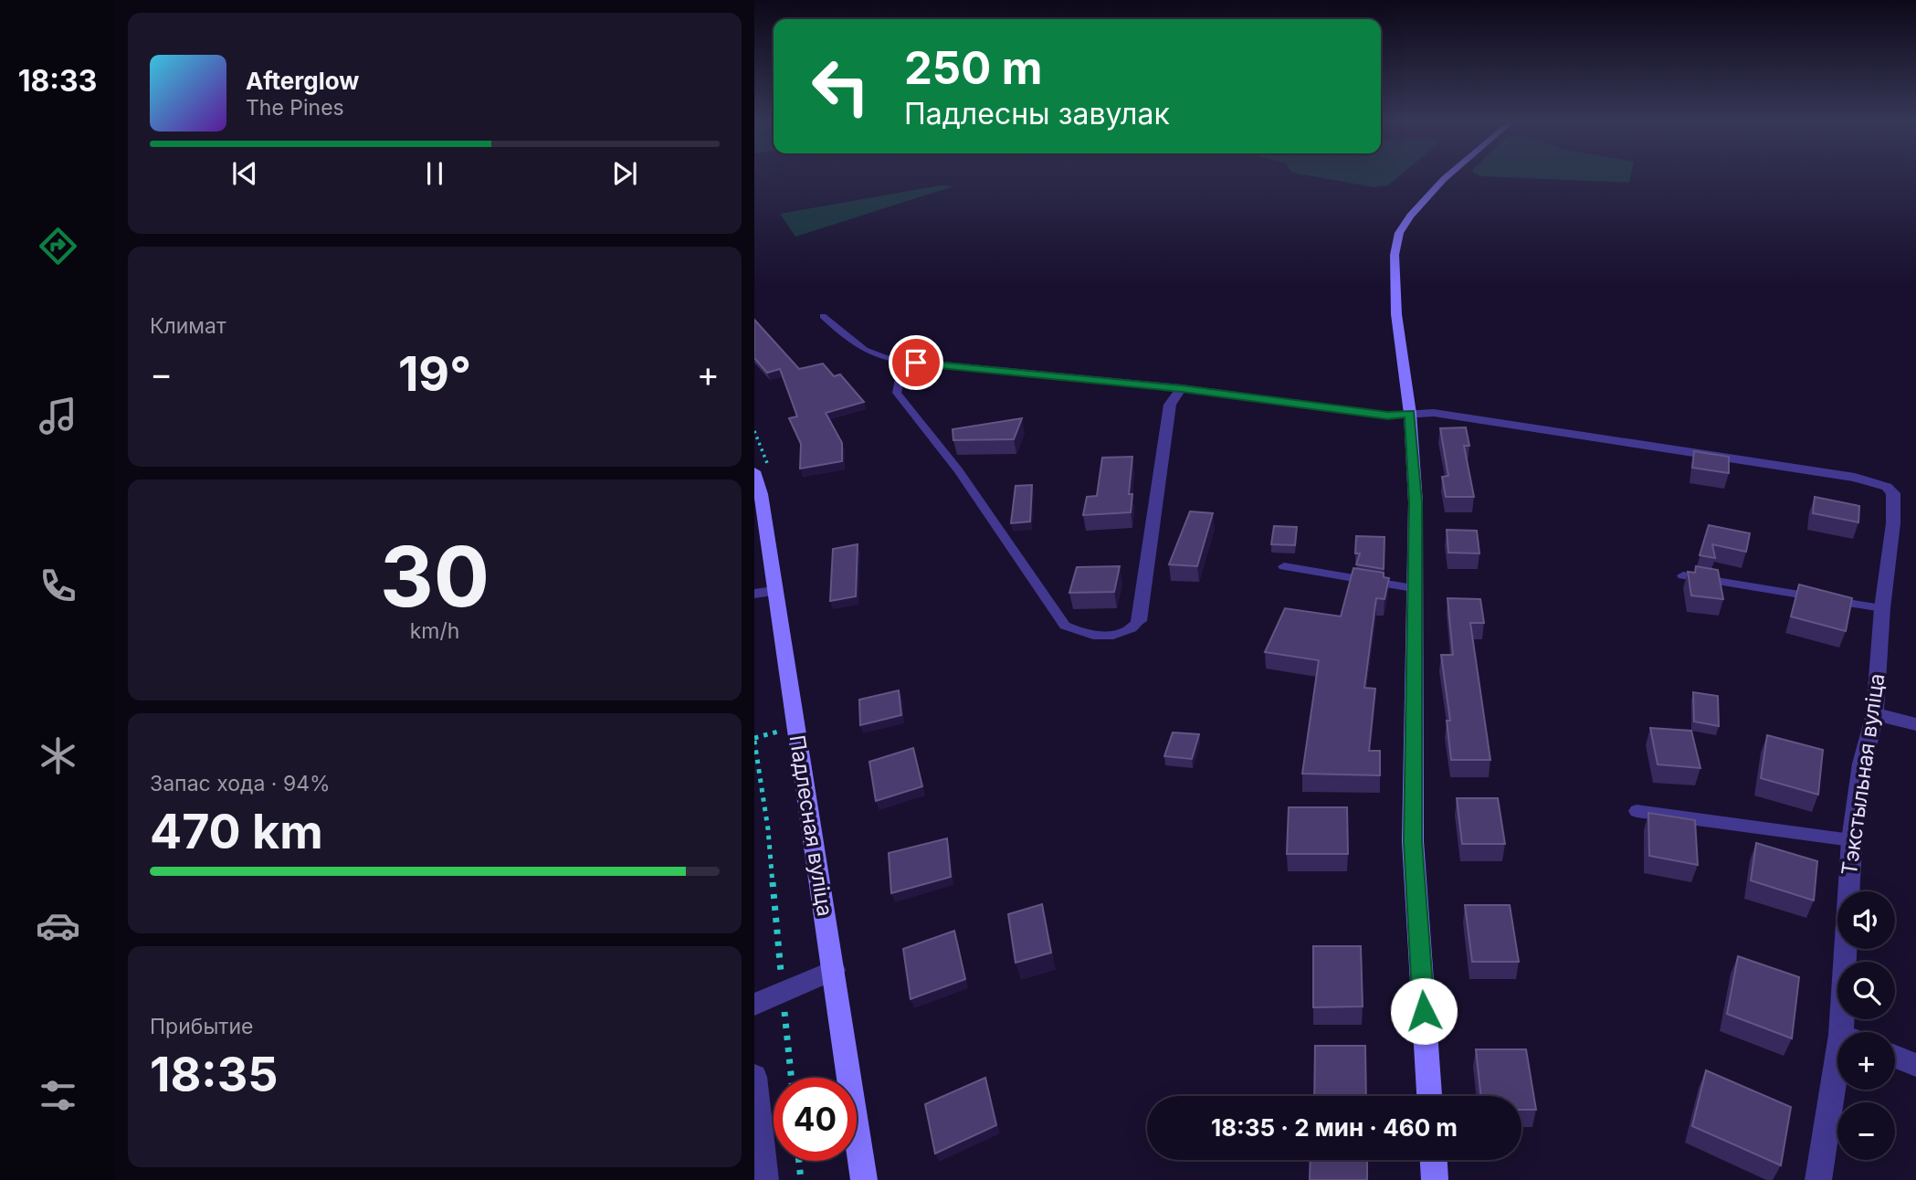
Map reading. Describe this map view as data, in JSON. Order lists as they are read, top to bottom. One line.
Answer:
{"streets":{"street":["Тэкстыльная вуліца","Падлесная вуліца"]},"page":{"tabs":"18:33","turn":["250 m","Падлесны завулак"],"song":["Afterglow","The Pines"],"tile":["Климат",["30","km/h"],["Запас хода · 94%","470 km"],["Прибытие","18:35"]],"heat":["−","19°","+"],"map_buttons":["+","−"],"limit":"40","trip":"18:35 · 2 мин · 460 m"}}
